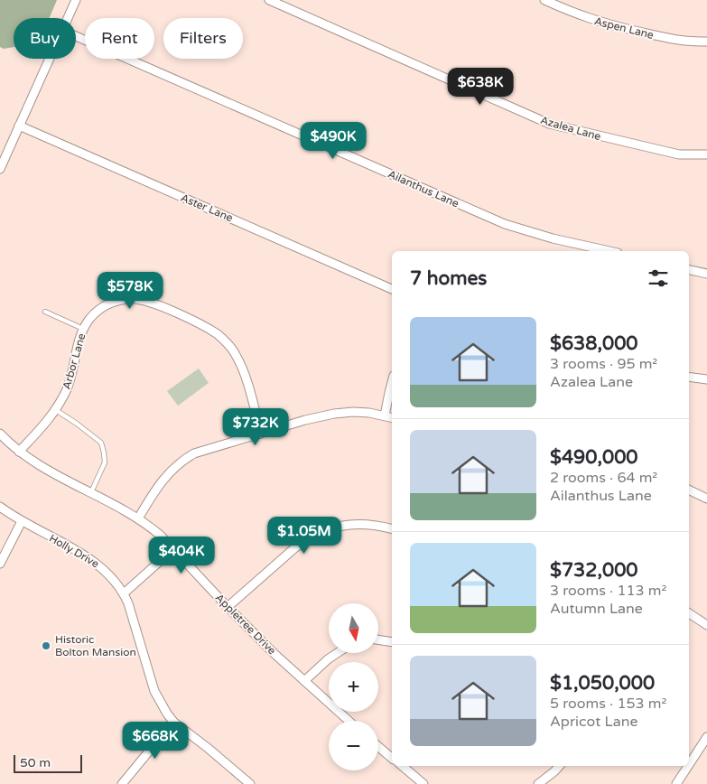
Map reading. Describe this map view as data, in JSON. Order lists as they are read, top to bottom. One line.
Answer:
{"streets":{"street":["Aspen Lane","Azalea Lane","Ailanthus Lane","Aster Lane","Arbor Lane","Holly Drive","Appletree Drive"]},"crossings":[["Arbor Lane","Appletree Drive"]],"places":["Historic Bolton Mansion"],"scale_bar":"50 m","north":"bottom","page":{"chip":["Buy","Rent","Filters"],"price":["$638K","$490K","$578K","$732K","$1.05M","$404K","$668K"],"heading":"7 homes","list":[{"name":"$638,000","note":"3 rooms · 95 m² · Azalea Lane"},{"name":"$490,000","note":"2 rooms · 64 m² · Ailanthus Lane"},{"name":"$732,000","note":"3 rooms · 113 m² · Autumn Lane"},{"name":"$1,050,000","note":"5 rooms · 153 m² · Apricot Lane"}],"map_buttons":["+","−"],"scale":"50 m"}}
